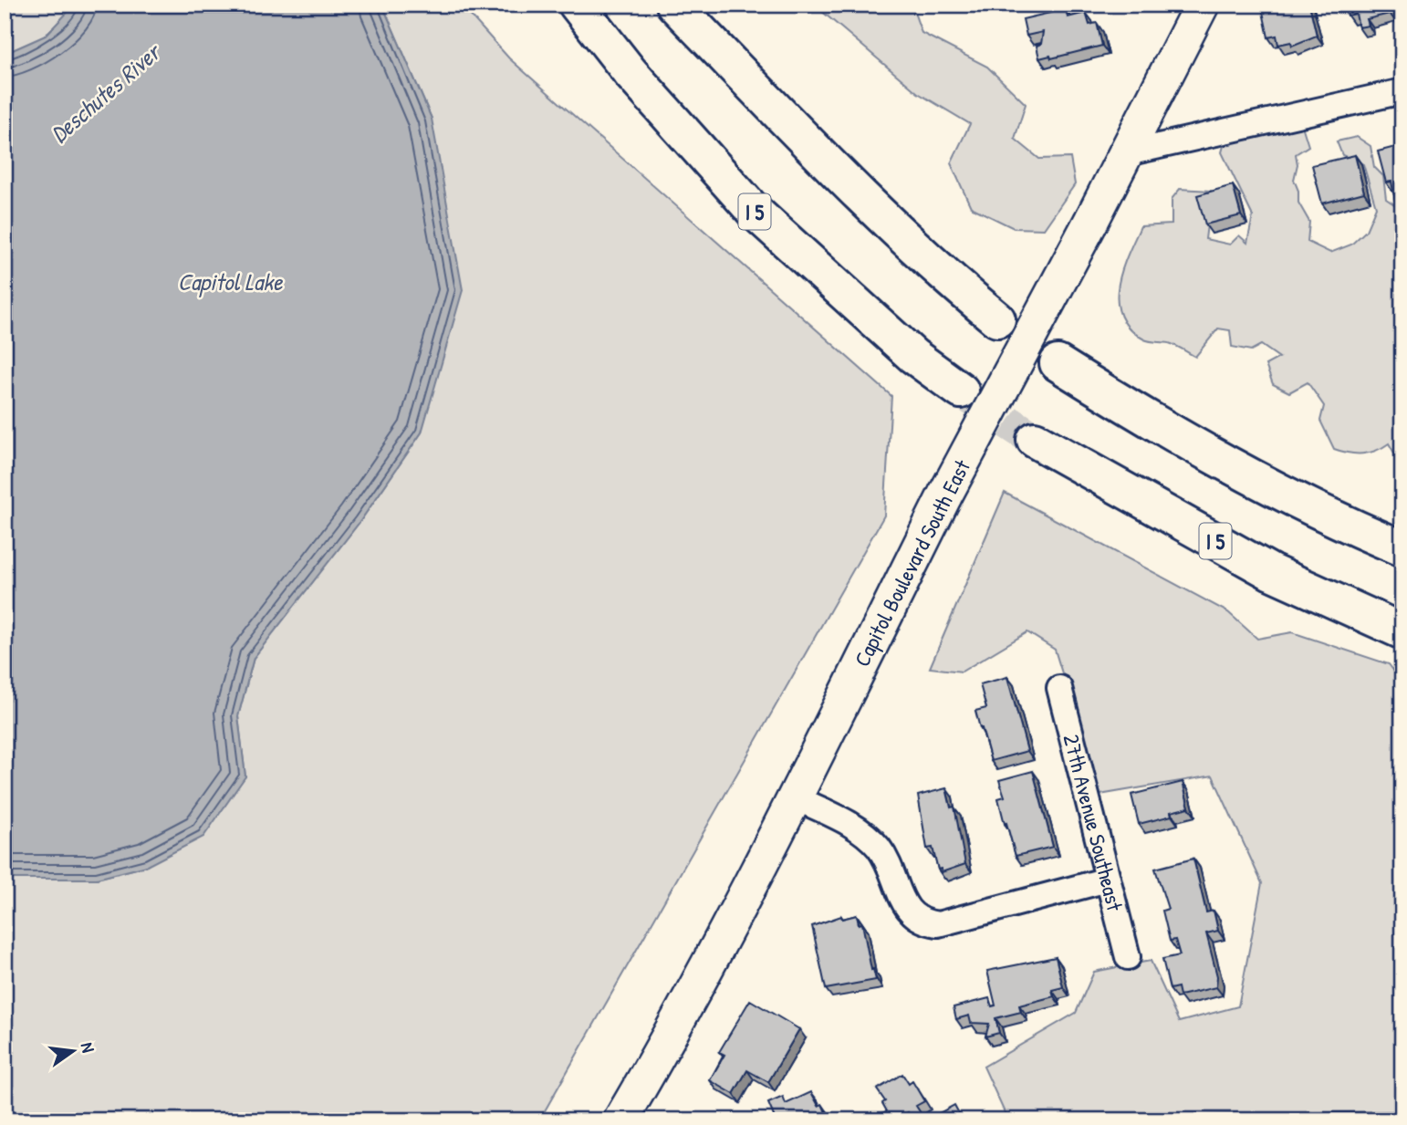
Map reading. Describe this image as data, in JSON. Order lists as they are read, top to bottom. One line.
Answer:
{"streets":{"highway":["I 5"],"main road":["Capitol Boulevard South East"],"street":["27th Avenue Southeast"]},"water":["Deschutes River","Capitol Lake"],"north":"right"}
